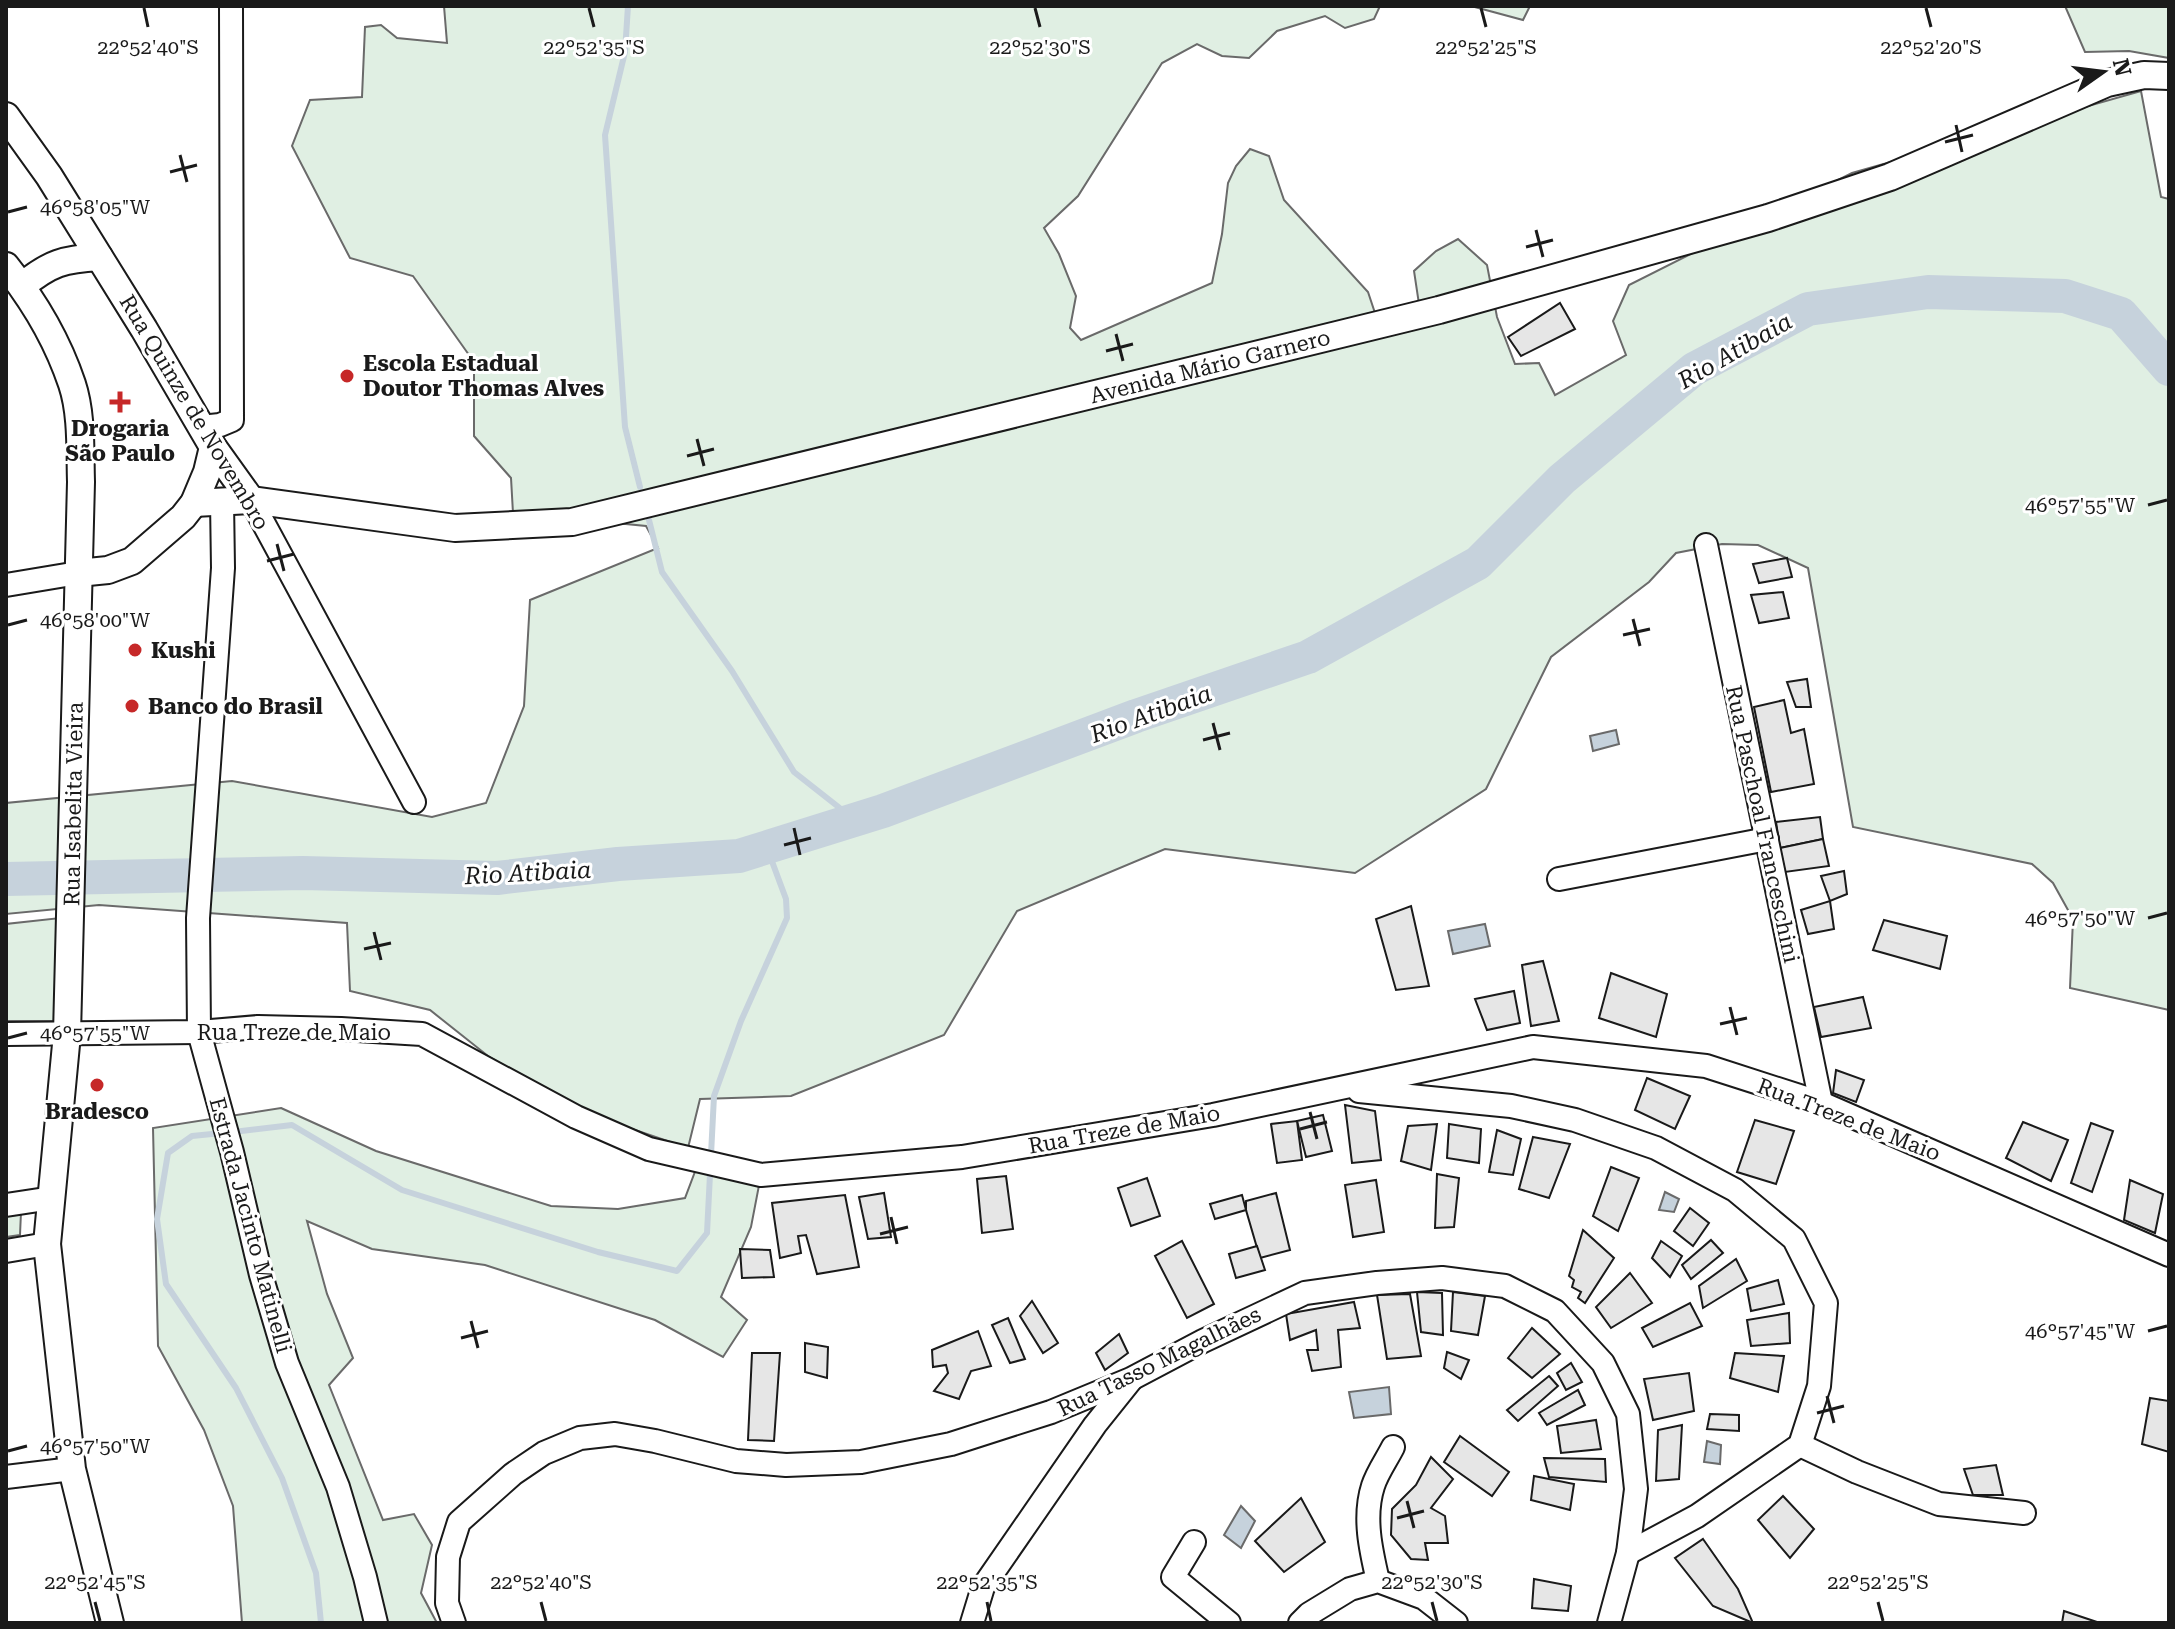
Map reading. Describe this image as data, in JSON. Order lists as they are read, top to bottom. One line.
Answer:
{"streets":{"main road":["Avenida Mário Garnero","Rua Quinze de Novembro","Rua Isabelita Vieira"],"street":["Rua Paschoal Franceschini","Rua Treze de Maio","Estrada Jacinto Matinelli","Rua Tasso Magalhães"]},"crossings":[["Avenida Mário Garnero","Rua Quinze de Novembro"],["Avenida Mário Garnero","Estrada Jacinto Matinelli"],["Rua Isabelita Vieira","Rua Treze de Maio"],["Rua Paschoal Franceschini","Rua Treze de Maio"],["Rua Treze de Maio","Estrada Jacinto Matinelli"]],"water":["Rio Atibaia"],"places":{"other":["Escola Estadual Doutor Thomas Alves","Kushi","Banco do Brasil","Bradesco"],"health":["Drogaria São Paulo"]},"north":"right","coordinates":["22°52'40\"S","22°52'35\"S","22°52'30\"S","22°52'25\"S","22°52'20\"S","46°58'05\"W","46°57'55\"W","46°58'00\"W","46°57'50\"W","46°57'45\"W","22°52'45\"S"]}
